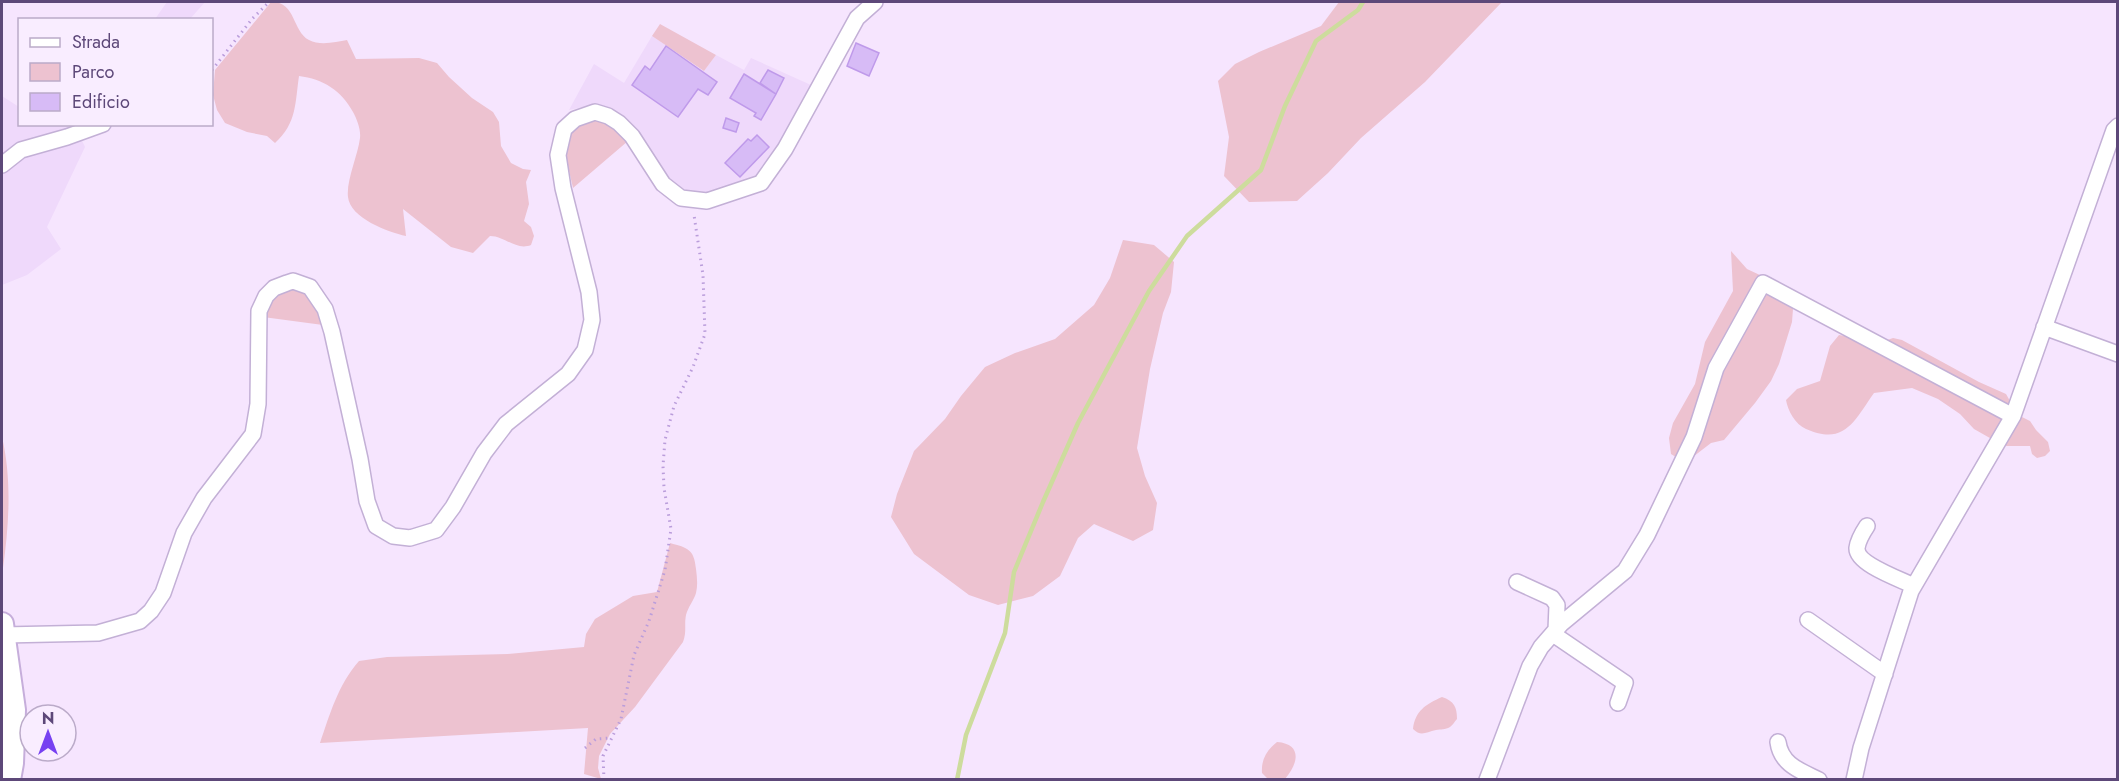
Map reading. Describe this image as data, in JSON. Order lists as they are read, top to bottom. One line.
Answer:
{"legend":["Strada","Parco","Edificio"],"north":"top"}
